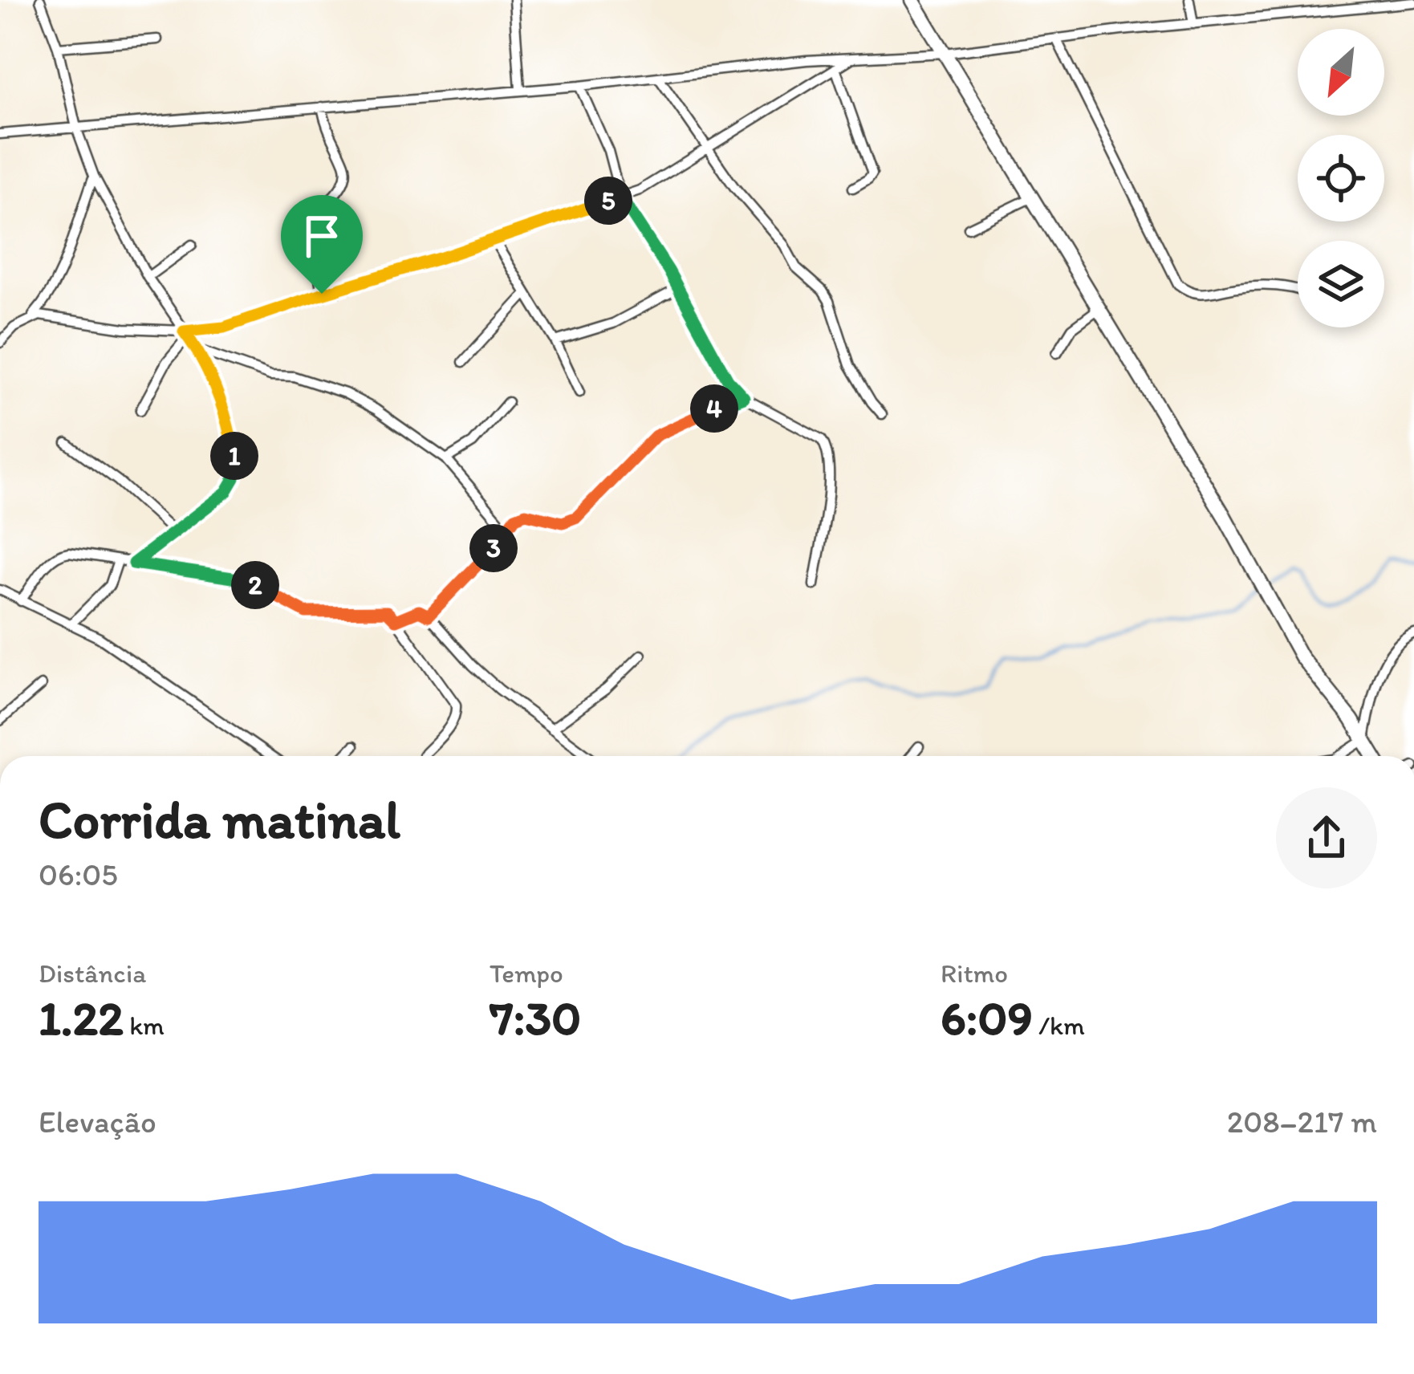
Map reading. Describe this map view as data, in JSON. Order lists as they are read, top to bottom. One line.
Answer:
{"north":"bottom left","page":{"pins":["5","4","1","3","2"],"heading":["Corrida matinal","06:05"],"stats":[["Distância","1.22 km"],["Tempo","7:30"],["Ritmo","6:09 /km"]],"chart":["Elevação","208–217 m"]}}
